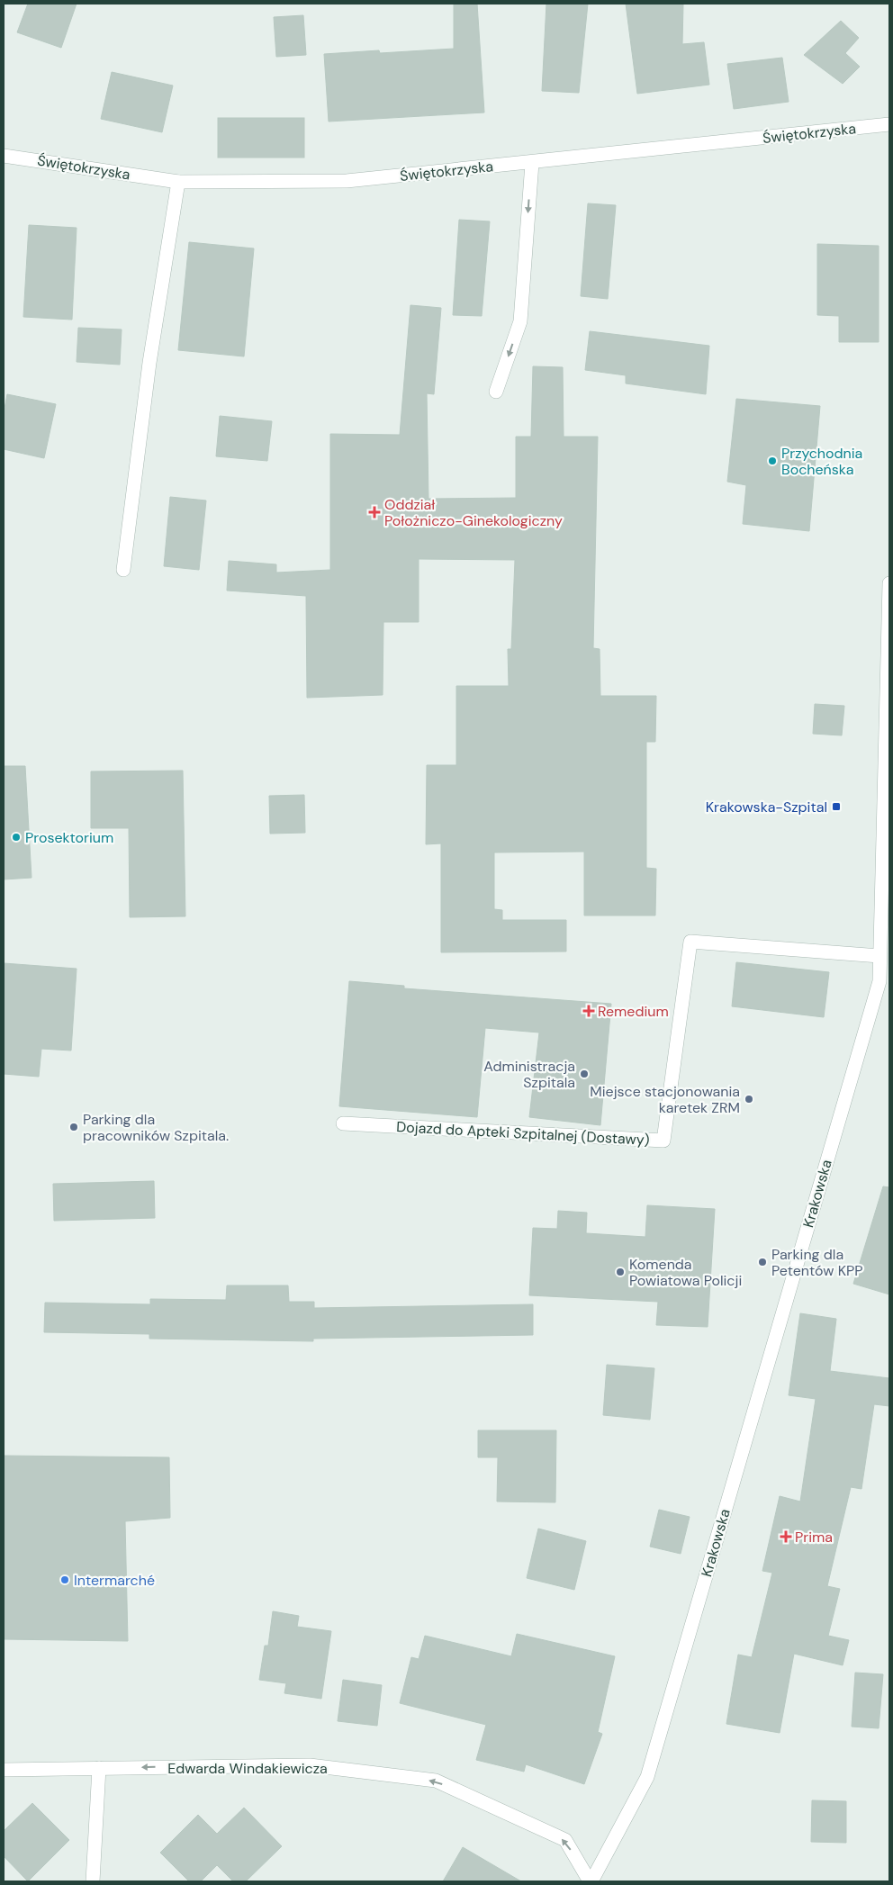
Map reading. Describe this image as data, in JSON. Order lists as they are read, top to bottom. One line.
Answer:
{"streets":{"street":["Świętokrzyska","Dojazd do Apteki Szpitalnej (Dostawy)","Krakowska","Edwarda Windakiewicza"]},"crossings":[["Dojazd do Apteki Szpitalnej (Dostawy)","Krakowska"],["Krakowska","Edwarda Windakiewicza"]],"one_way":["Edwarda Windakiewicza"],"places":{"other":["Przychodnia Bocheńska","Prosektorium","Administracja Szpitala","Miejsce stacjonowania karetek ZRM","Parking dla pracowników Szpitala.","Parking dla Petentów KPP","Komenda Powiatowa Policji","Intermarché"],"health":["Oddział Położniczo-Ginekologiczny","Remedium","Prima"],"transit":["Krakowska-Szpital"]}}
